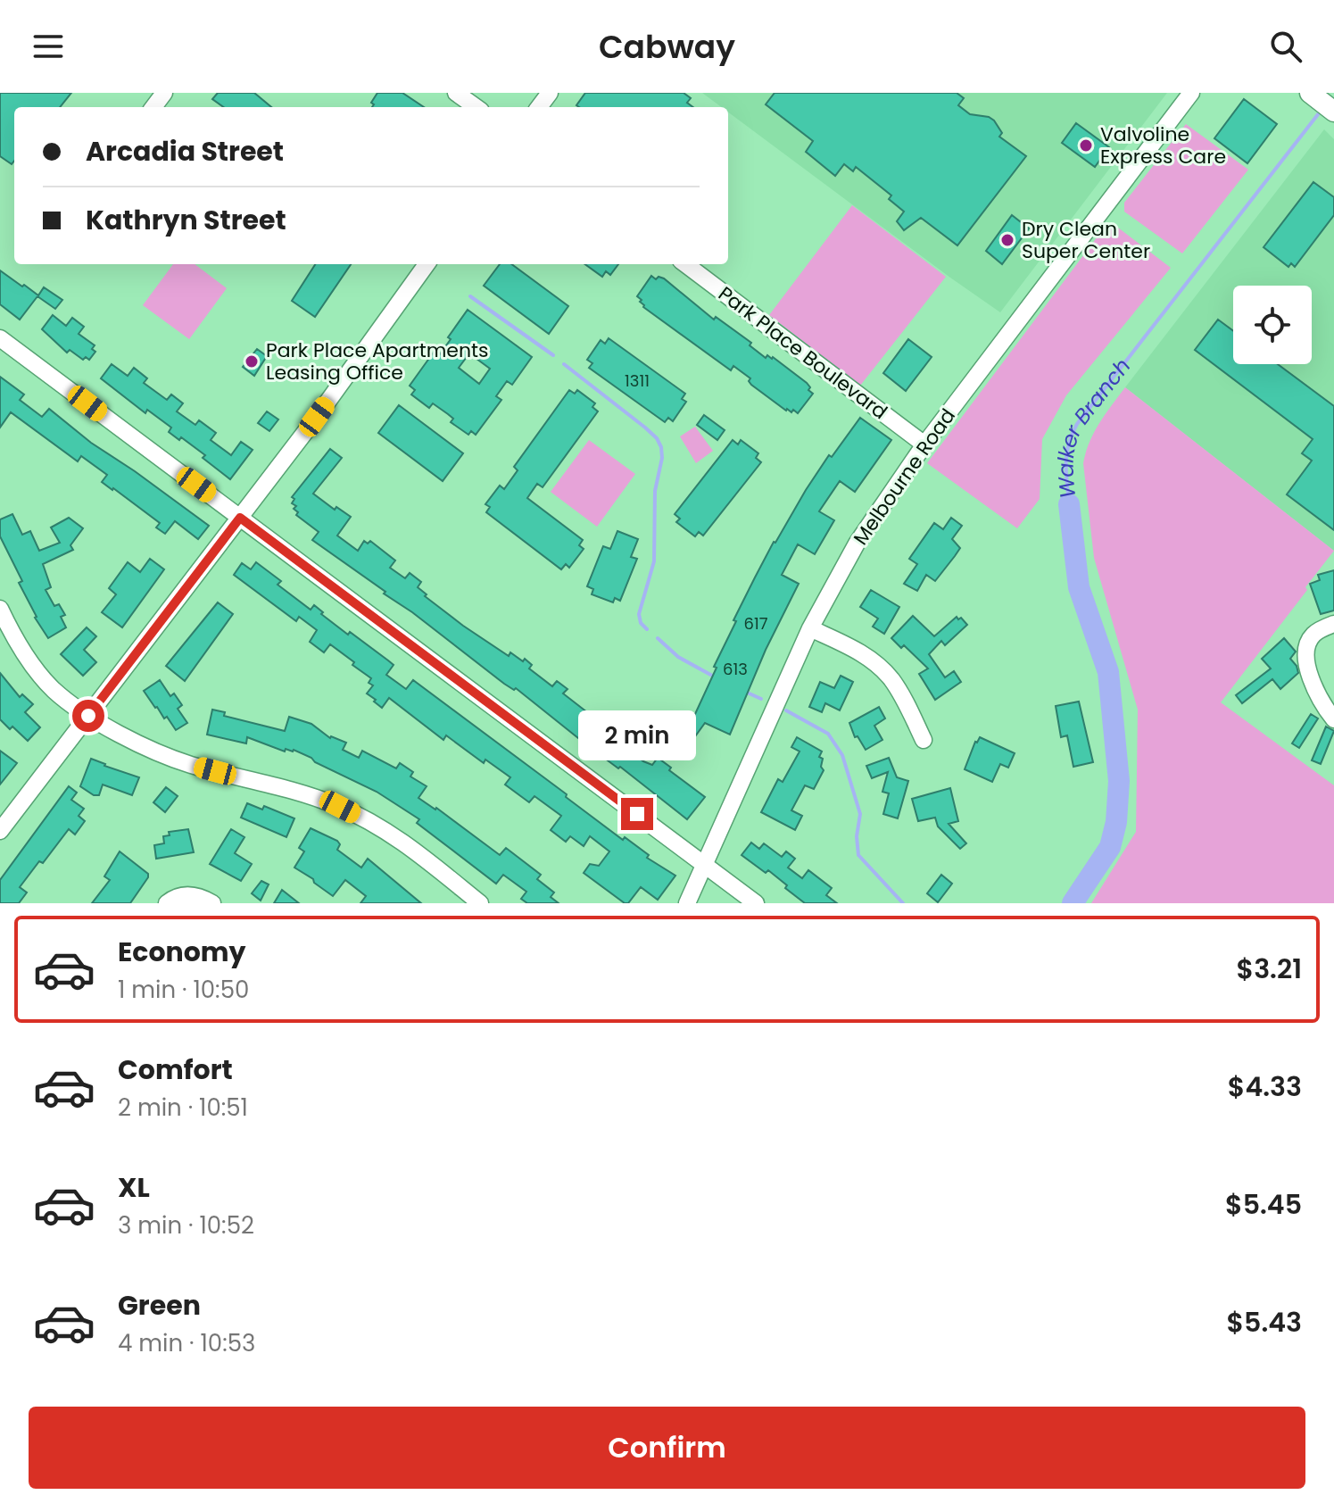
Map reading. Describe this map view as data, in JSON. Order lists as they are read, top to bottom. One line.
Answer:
{"streets":{"street":["Park Place Boulevard","Melbourne Road"]},"crossings":[["Park Place Boulevard","Melbourne Road"]],"water":["Walker Branch"],"places":["Valvoline Express Care","Dry Clean Super Center","Park Place Apartments Leasing Office"],"house_numbers":["1311","617","613"],"page":{"header":"Cabway","banner":["Arcadia Street","Kathryn Street"],"bubble":"2 min","list":[{"name":"Economy","note":"1 min · 10:50","value":"$3.21"},{"name":"Comfort","note":"2 min · 10:51","value":"$4.33"},{"name":"XL","note":"3 min · 10:52","value":"$5.45"},{"name":"Green","note":"4 min · 10:53","value":"$5.43"}],"buttons":"Confirm"}}
